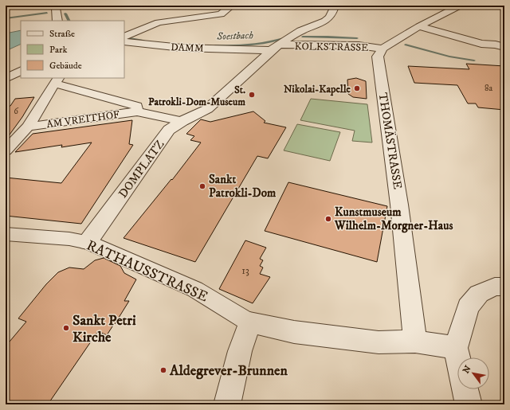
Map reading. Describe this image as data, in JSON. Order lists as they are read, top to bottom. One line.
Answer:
{"streets":{"street":["KOLKSTRASSE","DAMM","AM VREITHOF","THOMÄSTRASSE","DOMPLATZ","RATHAUSSTRASSE"]},"crossings":[["KOLKSTRASSE","DAMM"],["KOLKSTRASSE","THOMÄSTRASSE"],["KOLKSTRASSE","DOMPLATZ"],["DAMM","DOMPLATZ"],["AM VREITHOF","DOMPLATZ"],["THOMÄSTRASSE","RATHAUSSTRASSE"],["DOMPLATZ","RATHAUSSTRASSE"]],"water":["Soestbach"],"places":["Nikolai-Kapelle","St. Patrokli-Dom-Museum","Sankt Patrokli-Dom","Kunstmuseum Wilhelm-Morgner-Haus","Sankt Petri Kirche","Aldegrever-Brunnen"],"house_numbers":["8a","6","13"],"legend":["Straße","Park","Gebäude"],"north":"top left"}
